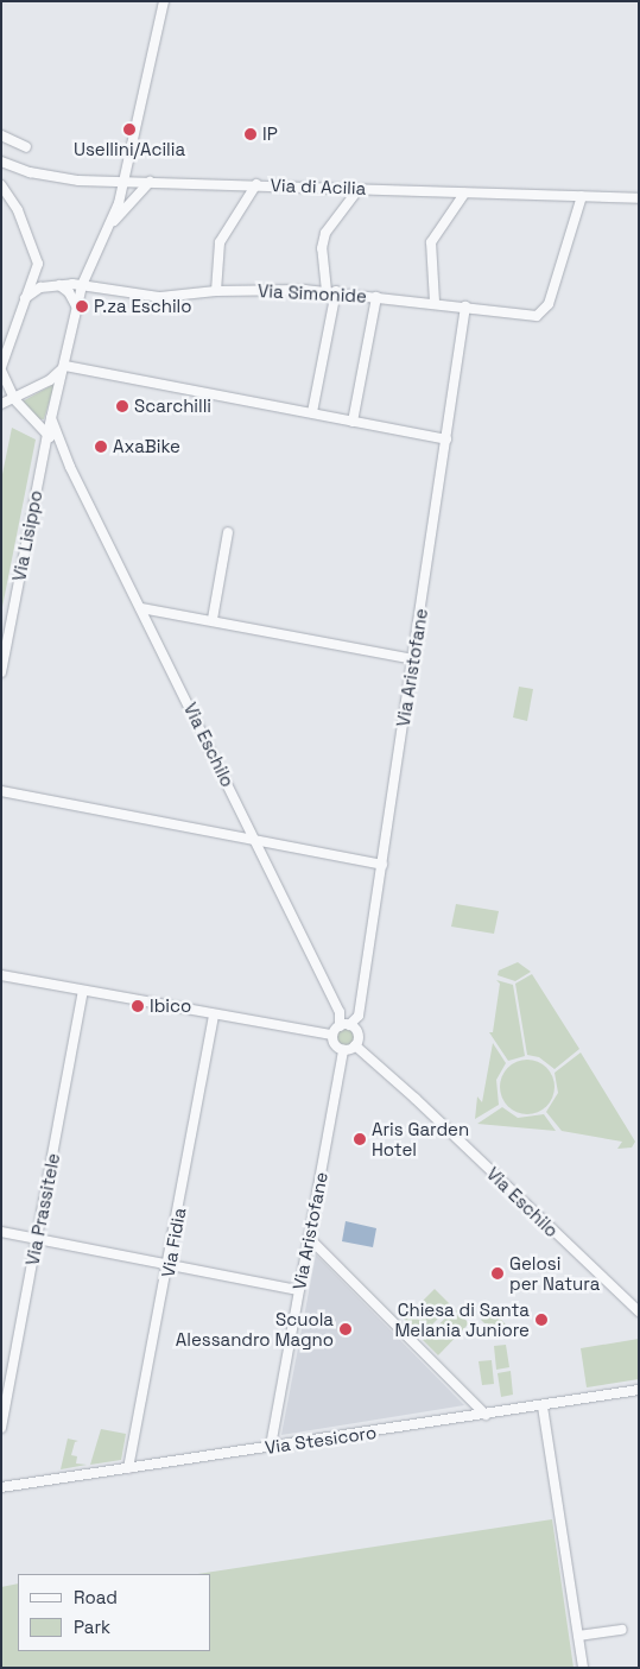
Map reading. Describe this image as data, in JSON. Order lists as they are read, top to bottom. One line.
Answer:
{"streets":{"street":["Via di Acilia","Via Simonide","Via Lisippo","Via Aristofane","Via Eschilo","Via Prassitele","Via Fidia","Via Stesicoro"]},"crossings":[["Via di Acilia","Via Simonide"],["Via Simonide","Via Lisippo"],["Via Simonide","Via Aristofane"],["Via Aristofane","Via Eschilo"],["Via Aristofane","Via Stesicoro"],["Via Fidia","Via Stesicoro"]],"places":["Usellini/Acilia","IP","P.za Eschilo","Scarchilli","AxaBike","Ibico","Aris Garden Hotel","Gelosi per Natura","Chiesa di Santa Melania Juniore","Scuola Alessandro Magno"],"legend":["Road","Park"]}
